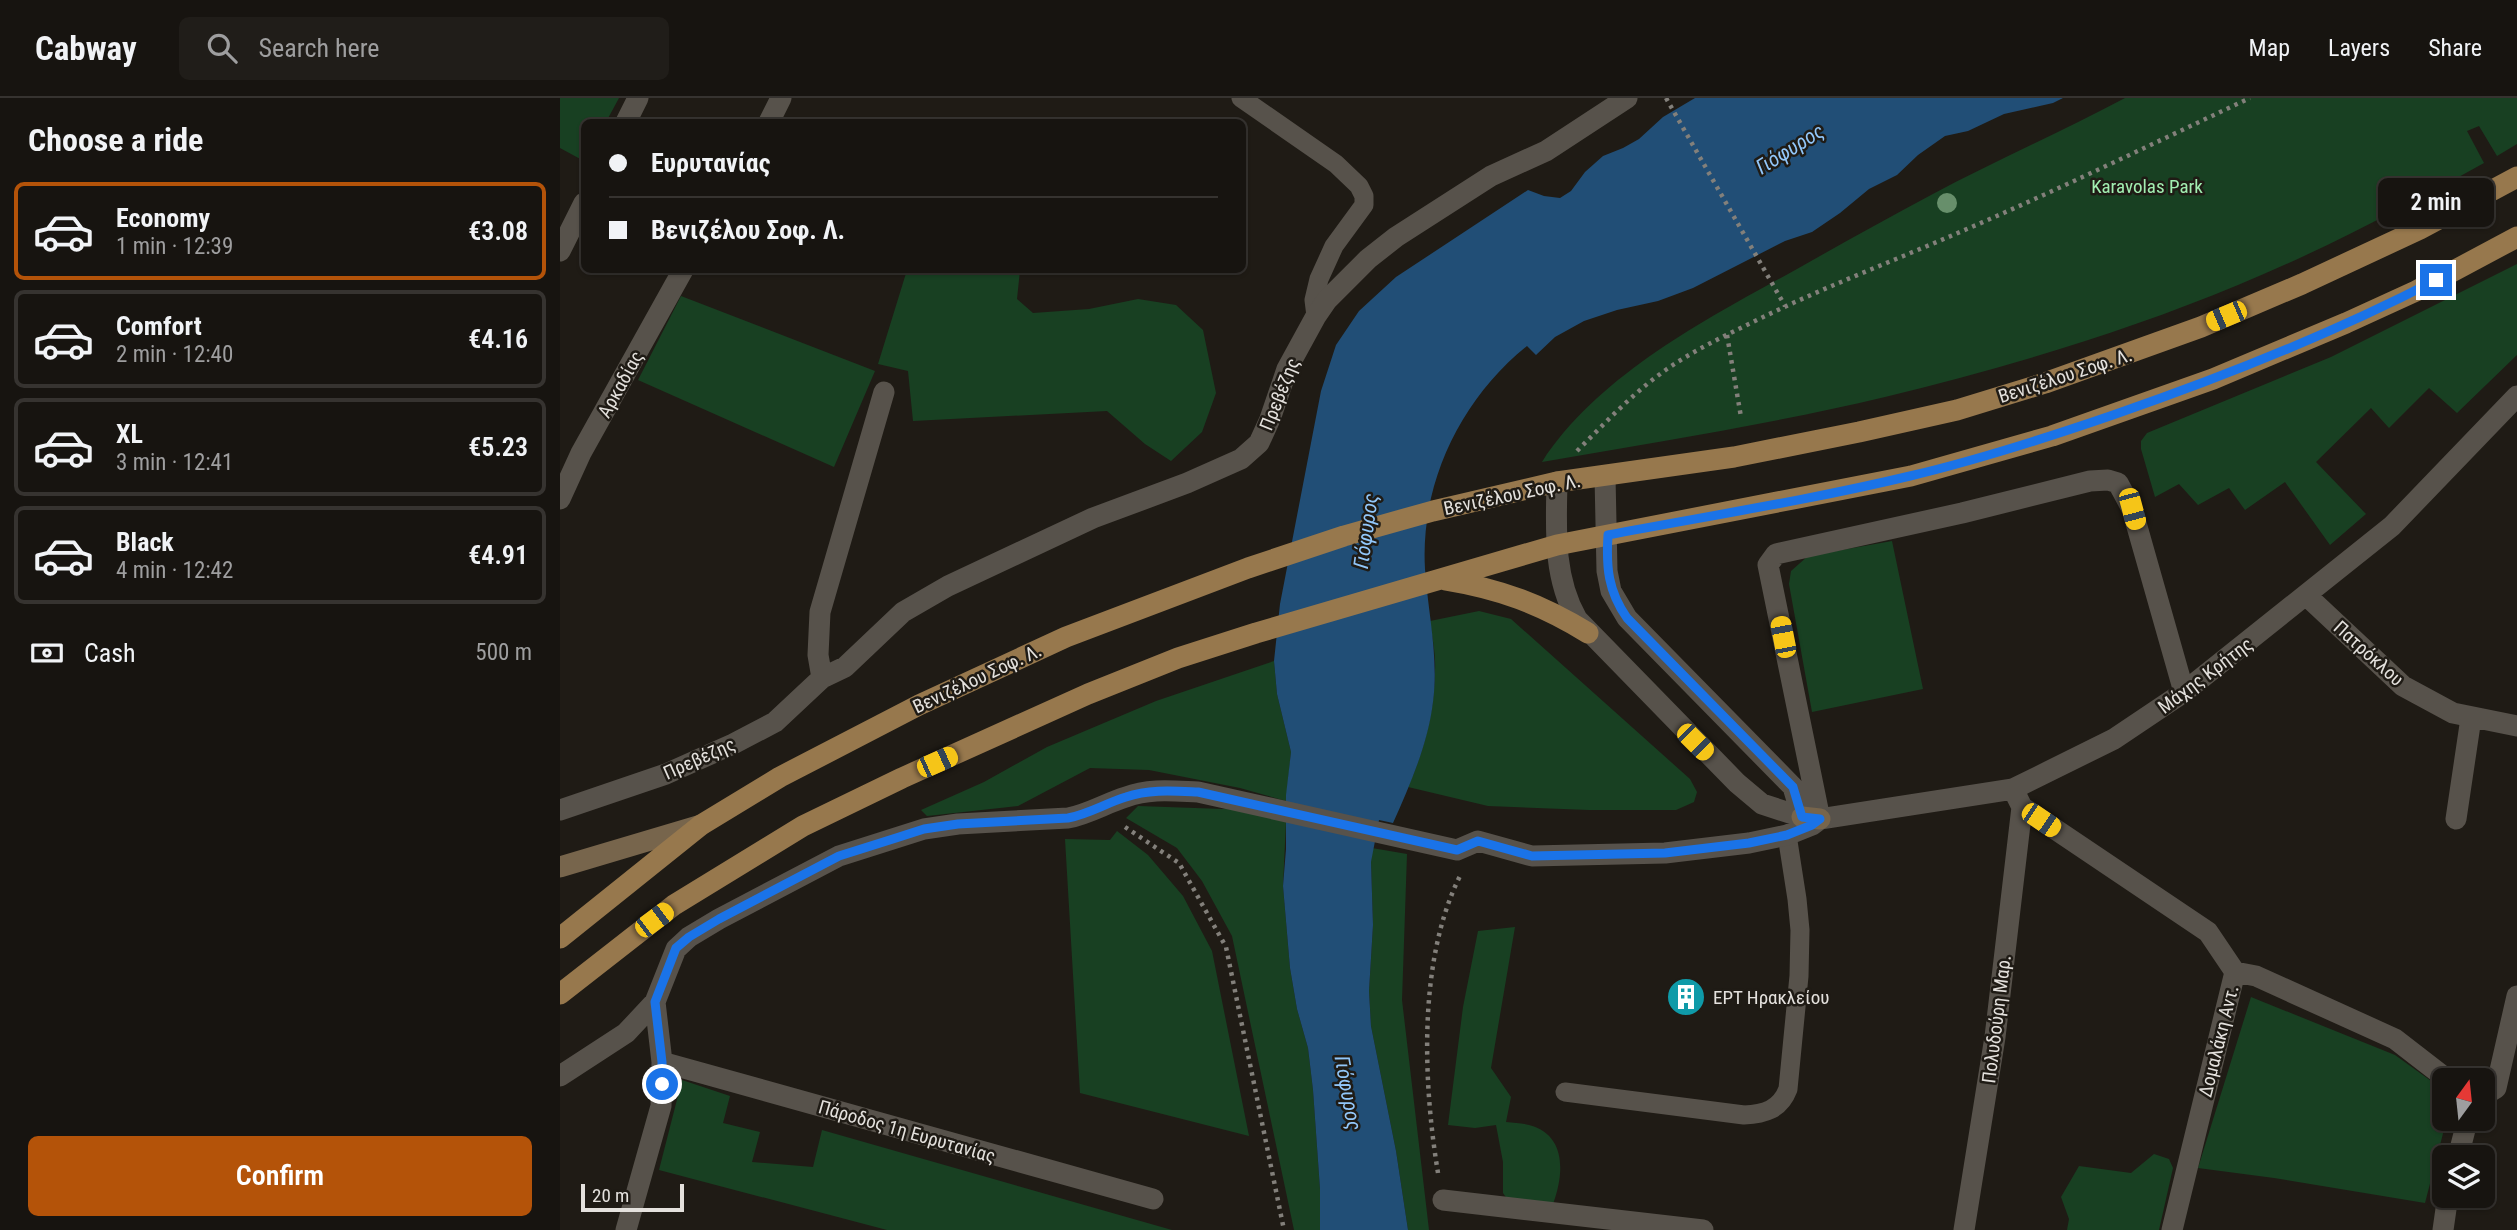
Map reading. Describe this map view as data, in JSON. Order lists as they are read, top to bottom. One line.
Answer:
{"streets":{"main road":["Βενιζέλου Σοφ. Λ."],"street":["Αρκαδίας","Πρεβέζης","Πατρόκλου","Μάχης Κρήτης","Πολυδούρη Μαρ.","Δομαλάκη Αντ.","Πάροδος 1η Ευρυτανίας"]},"crossings":[["Πατρόκλου","Μάχης Κρήτης"],["Μάχης Κρήτης","Πολυδούρη Μαρ."],["Μάχης Κρήτης","Δομαλάκη Αντ."],["Πολυδούρη Μαρ.","Δομαλάκη Αντ."]],"water":["Γιόφυρος"],"parks":["Karavolas Park"],"places":{"building":["ΕΡΤ Ηρακλείου"]},"scale_bar":"20 m","north":"top","page":{"header":"Cabway","search":"Search here","nav":["Map","Layers","Share"],"heading":"Choose a ride","banner":["Ευρυτανίας","Βενιζέλου Σοφ. Λ."],"bubble":"2 min","list":[{"name":"Economy","note":"1 min · 12:39","value":"€3.08"},{"name":"Comfort","note":"2 min · 12:40","value":"€4.16"},{"name":"XL","note":"3 min · 12:41","value":"€5.23"},{"name":"Black","note":"4 min · 12:42","value":"€4.91"}],"pay":["Cash","500 m"],"buttons":"Confirm","scale":"20 m"}}
